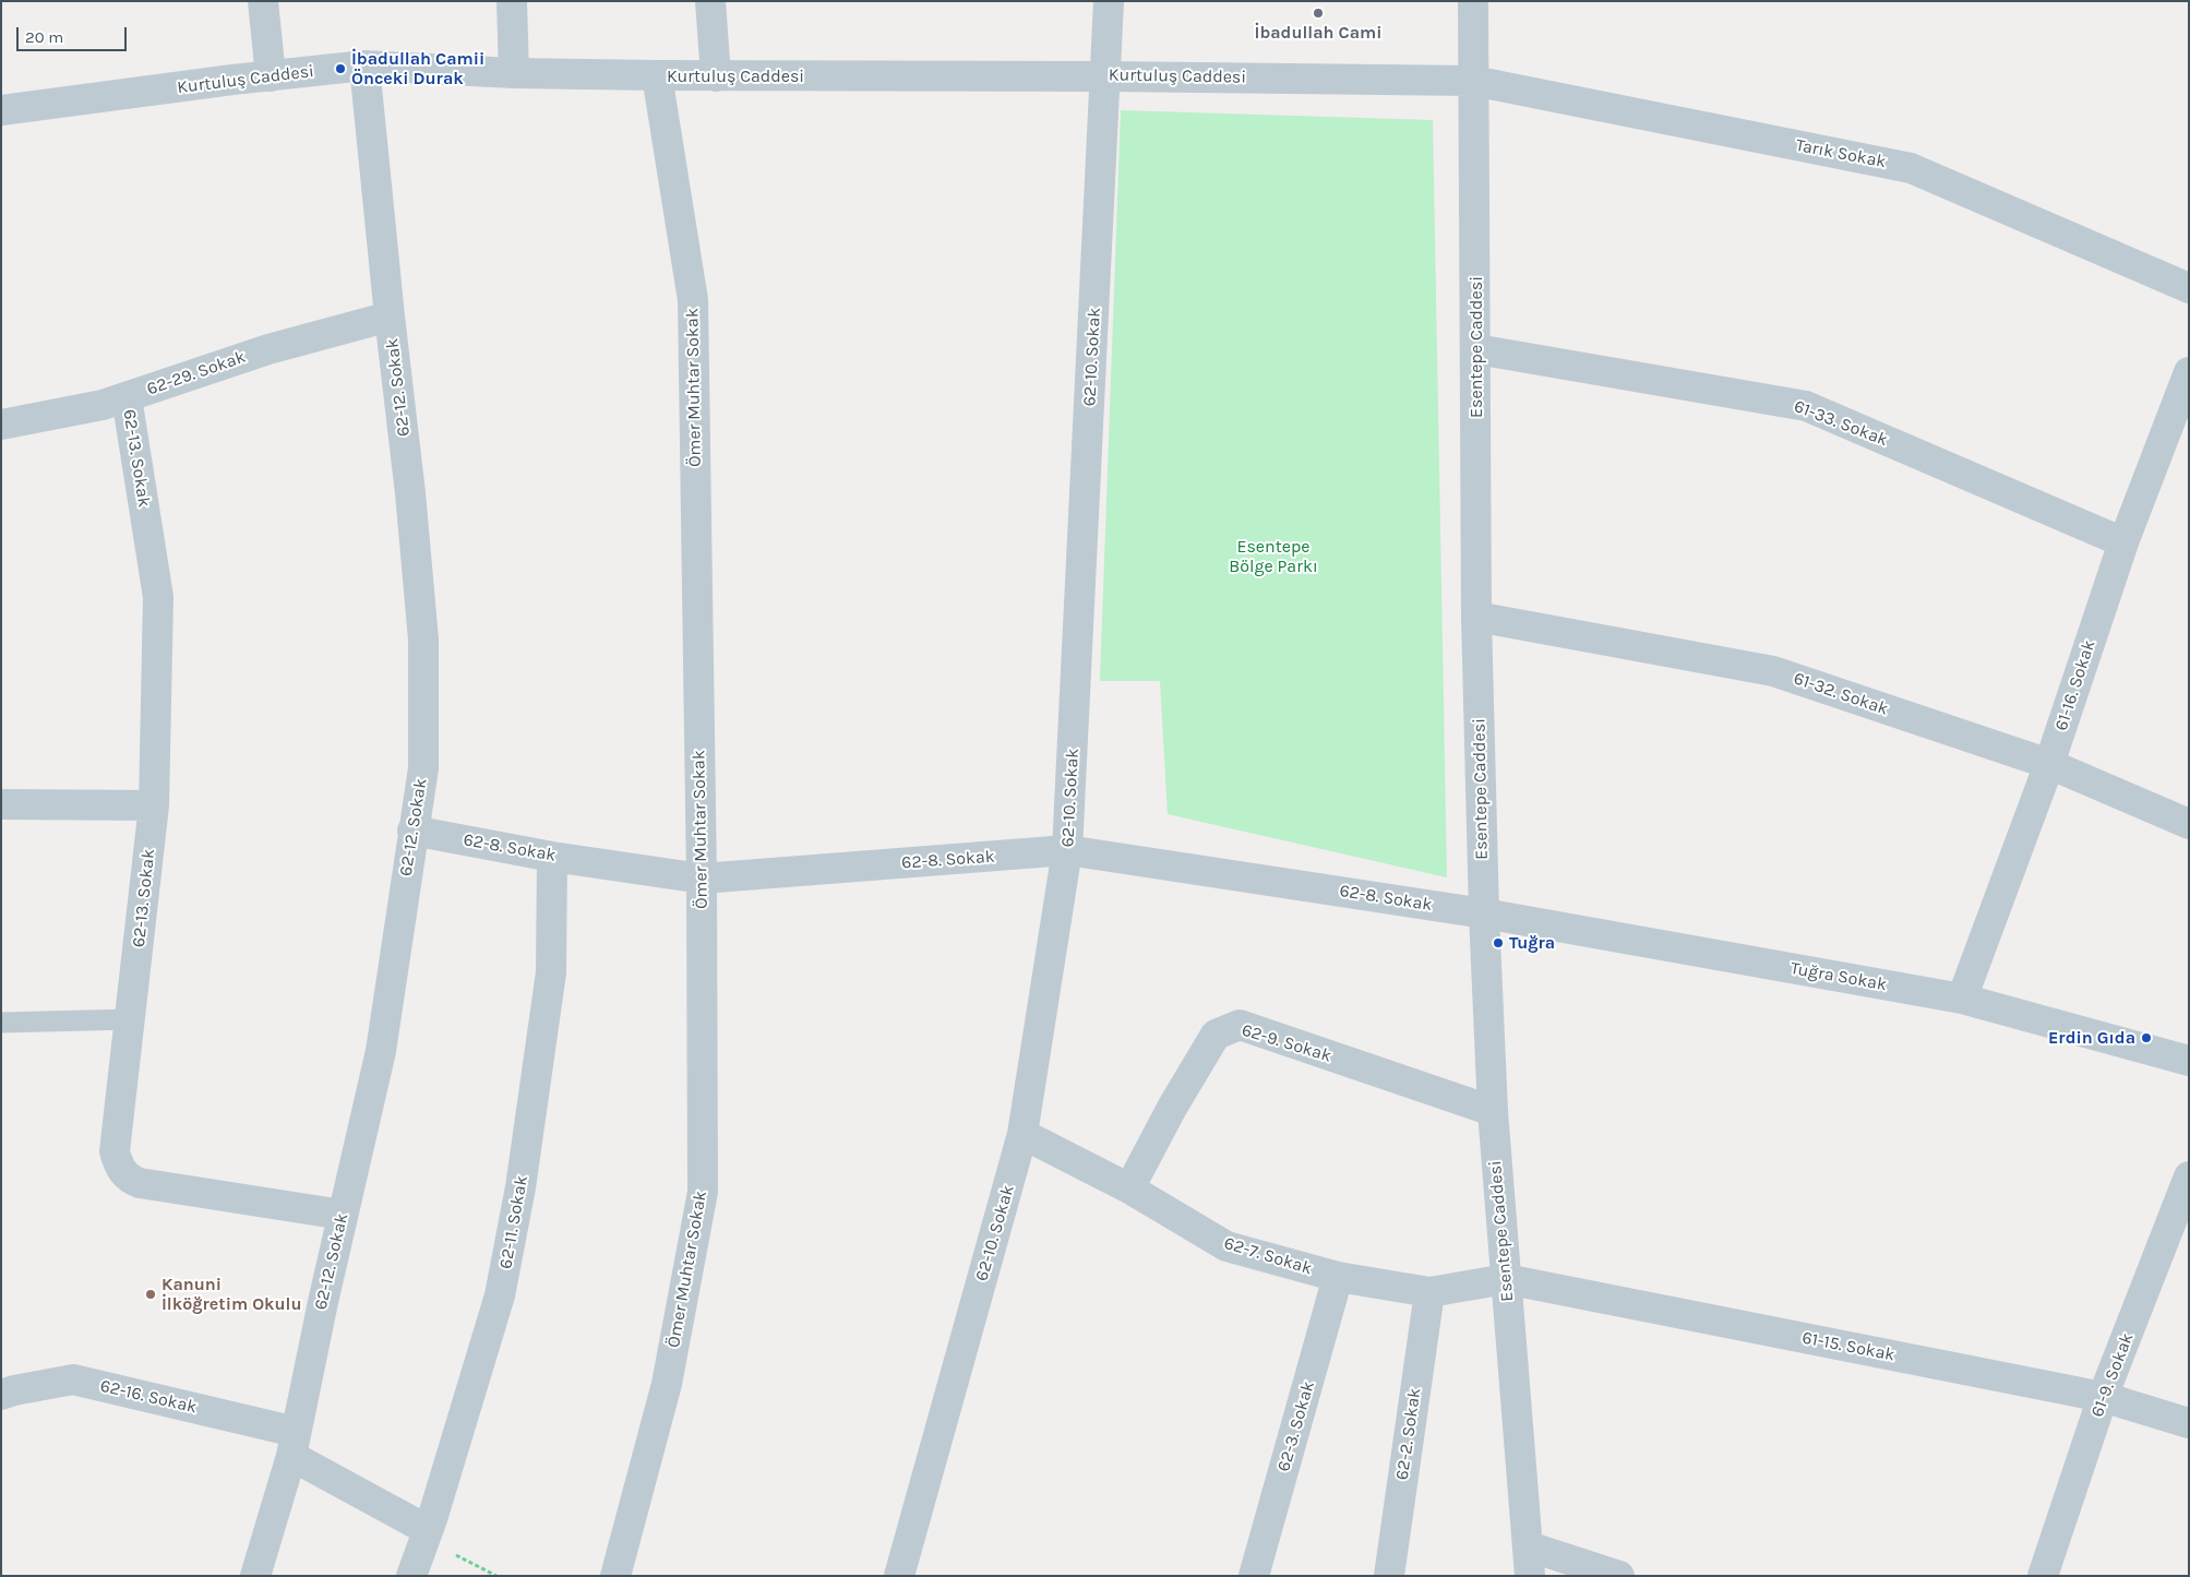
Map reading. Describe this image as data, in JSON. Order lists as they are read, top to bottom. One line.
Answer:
{"streets":{"street":["Kurtuluş Caddesi","Tarık Sokak","Esentepe Caddesi","62-10. Sokak","62-29. Sokak","62-12. Sokak","Ömer Muhtar Sokak","61-33. Sokak","62-13. Sokak","61-16. Sokak","61-32. Sokak","62-8. Sokak","Tuğra Sokak","62-9. Sokak","62-11. Sokak","62-7. Sokak","61-15. Sokak","61-9. Sokak","62-16. Sokak","62-3. Sokak","62-2. Sokak"]},"crossings":[["Kurtuluş Caddesi","Tarık Sokak"],["Kurtuluş Caddesi","Esentepe Caddesi"],["Kurtuluş Caddesi","62-10. Sokak"],["Kurtuluş Caddesi","62-12. Sokak"],["Kurtuluş Caddesi","Ömer Muhtar Sokak"],["Tarık Sokak","Esentepe Caddesi"],["Esentepe Caddesi","61-33. Sokak"],["Esentepe Caddesi","61-32. Sokak"],["Esentepe Caddesi","62-8. Sokak"],["Esentepe Caddesi","Tuğra Sokak"],["Esentepe Caddesi","62-9. Sokak"],["Esentepe Caddesi","62-7. Sokak"],["Esentepe Caddesi","61-15. Sokak"],["62-10. Sokak","62-8. Sokak"],["62-10. Sokak","62-7. Sokak"],["62-29. Sokak","62-12. Sokak"],["62-29. Sokak","62-13. Sokak"],["62-12. Sokak","62-13. Sokak"],["62-12. Sokak","62-8. Sokak"],["62-12. Sokak","62-16. Sokak"],["Ömer Muhtar Sokak","62-8. Sokak"],["61-33. Sokak","61-16. Sokak"],["61-16. Sokak","61-32. Sokak"],["61-16. Sokak","Tuğra Sokak"],["62-8. Sokak","Tuğra Sokak"],["62-8. Sokak","62-11. Sokak"],["62-9. Sokak","62-7. Sokak"],["62-11. Sokak","62-16. Sokak"],["62-7. Sokak","61-15. Sokak"],["62-7. Sokak","62-3. Sokak"],["62-7. Sokak","62-2. Sokak"],["61-15. Sokak","61-9. Sokak"]],"parks":["Esentepe Bölge Parkı"],"places":["İbadullah Cami","İbadullah Camii Önceki Durak","Tuğra","Erdin Gıda","Kanuni İlköğretim Okulu"],"scale_bar":"20 m"}
